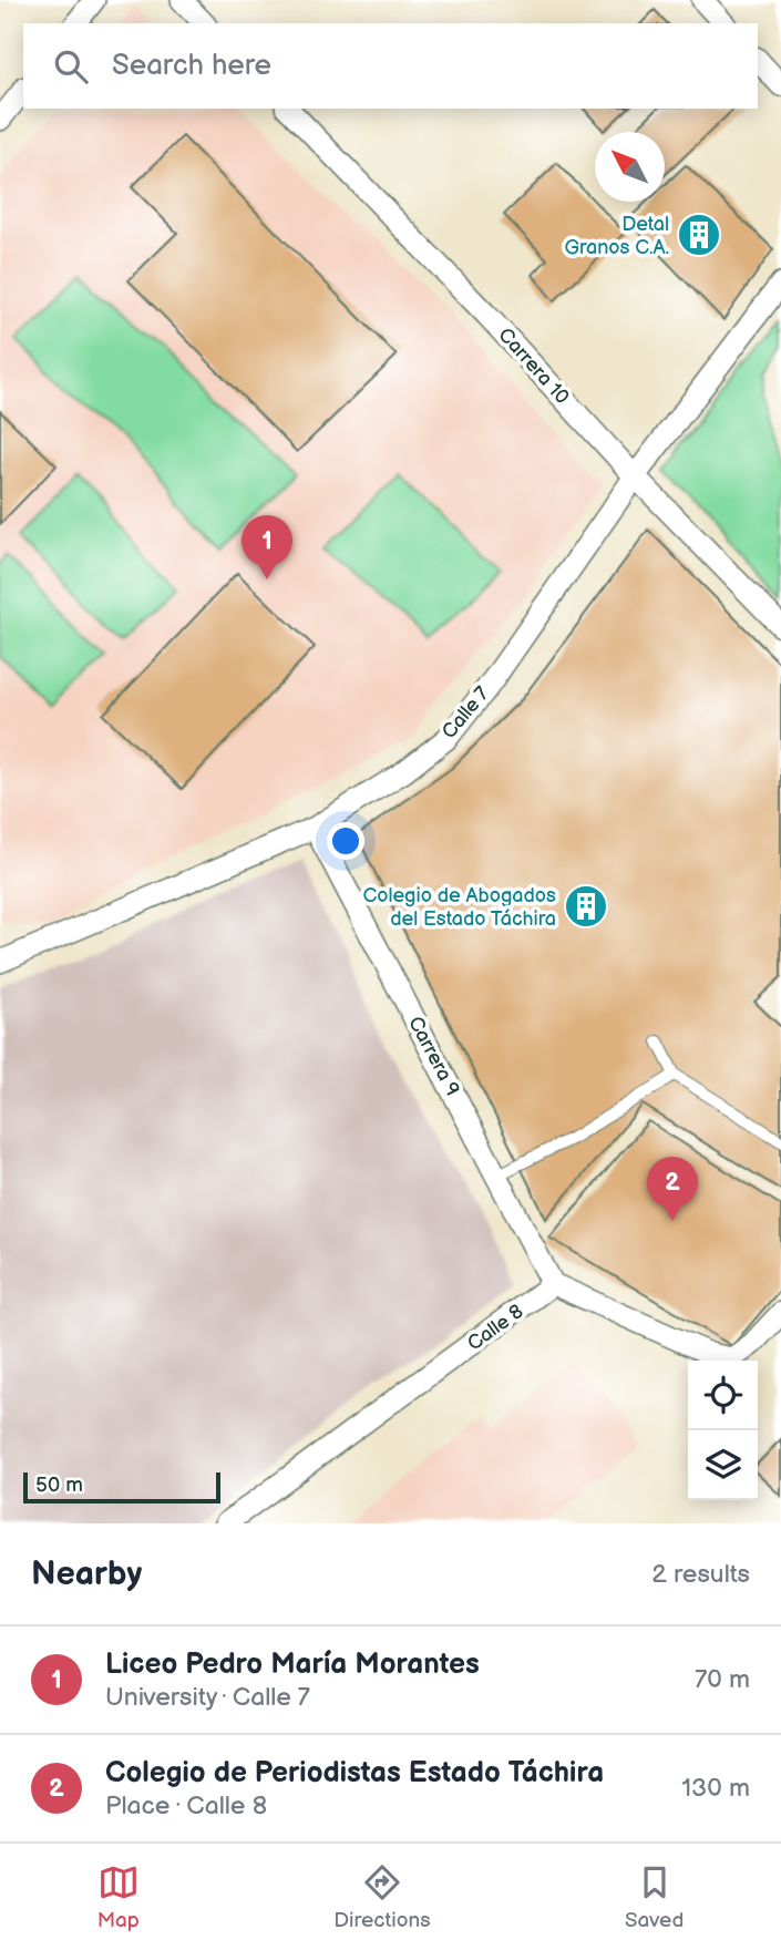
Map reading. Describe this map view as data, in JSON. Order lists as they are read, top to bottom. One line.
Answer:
{"streets":{"street":["Carrera 10","Calle 7","Carrera 9","Calle 8"]},"crossings":[["Carrera 10","Calle 7"],["Calle 7","Carrera 9"],["Carrera 9","Calle 8"]],"places":{"building":["Detal Granos C.A.","Colegio de Abogados del Estado Táchira"]},"scale_bar":"50 m","north":"top left","page":{"search":"Search here","pins":["1","2"],"scale":"50 m","heading":["Nearby","2 results"],"list":[{"mark":"1","name":"Liceo Pedro María Morantes","note":"University · Calle 7","value":"70 m"},{"mark":"2","name":"Colegio de Periodistas Estado Táchira","note":"Place · Calle 8","value":"130 m"}],"nav":["Map","Directions","Saved"]}}
